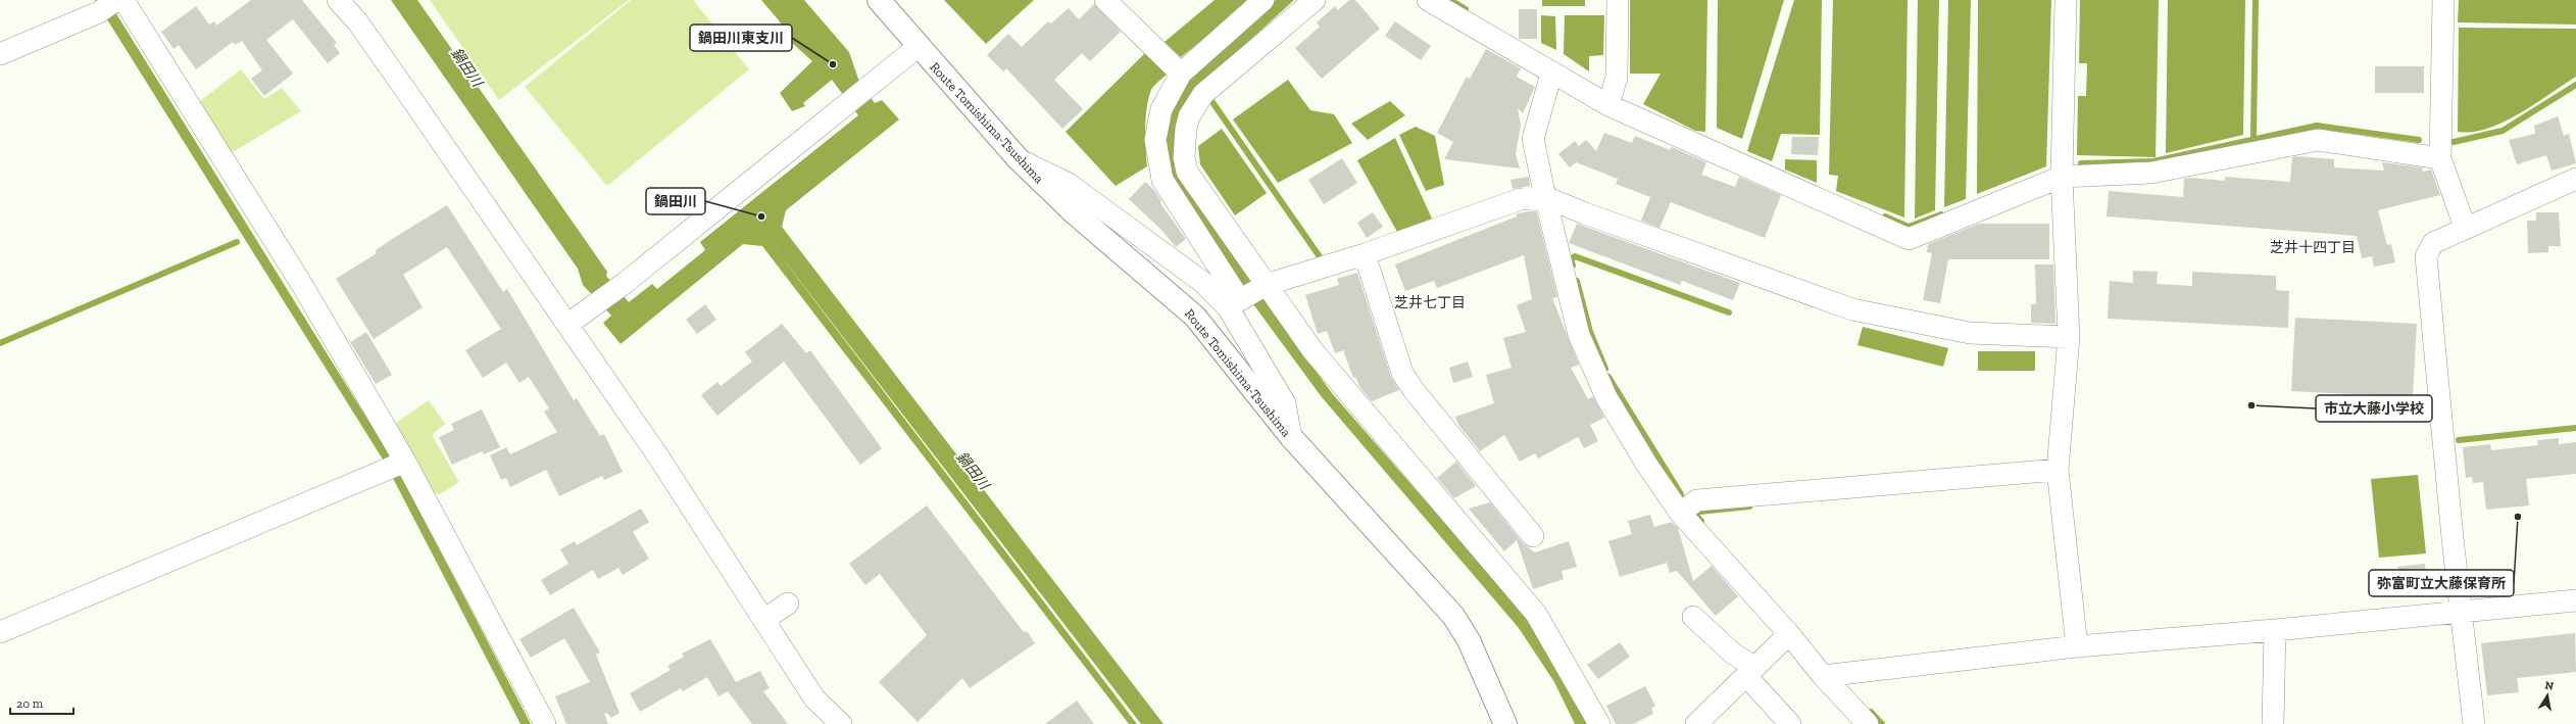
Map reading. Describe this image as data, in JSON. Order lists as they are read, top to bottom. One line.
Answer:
{"streets":{"main road":["Route Tomishima-Tsushima"]},"districts":["芝井十四丁目","芝井七丁目"],"water":["鍋田川"],"places":["鍋田川東支川","鍋田川","市立大藤小学校","弥富町立大藤保育所"],"scale_bar":"20 m","north":"top"}
